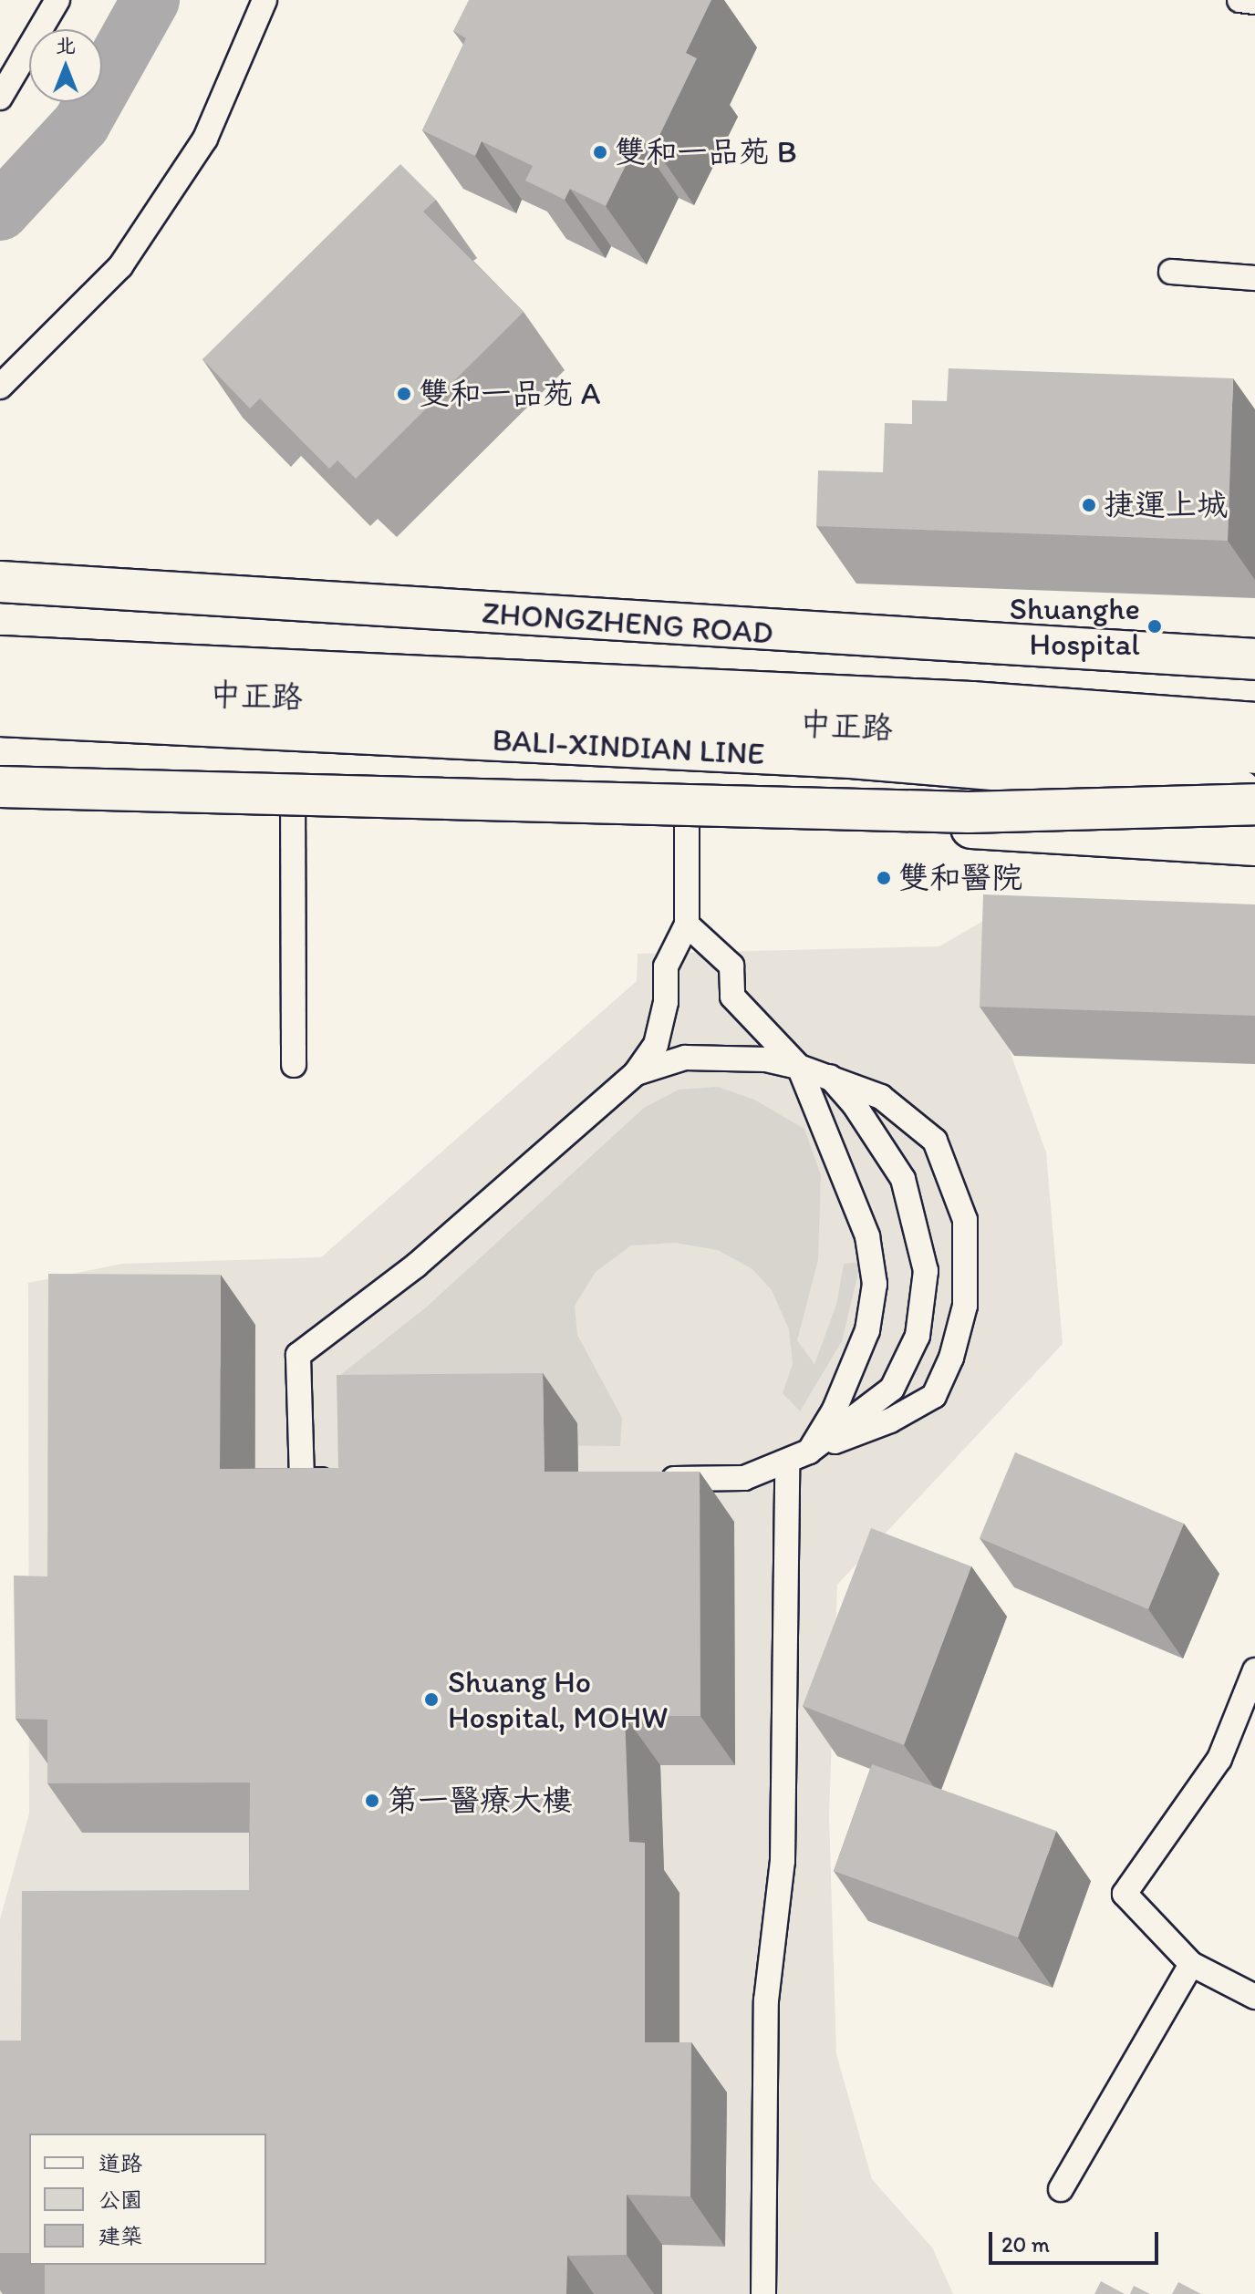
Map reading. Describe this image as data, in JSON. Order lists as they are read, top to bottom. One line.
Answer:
{"streets":{"main road":["ZHONGZHENG ROAD","中正路","BALI-XINDIAN LINE"]},"places":["雙和一品苑 B","雙和一品苑 A","捷運上城","Shuanghe Hospital","雙和醫院","Shuang Ho Hospital, MOHW","第一醫療大樓"],"legend":["道路","公園","建築"],"scale_bar":"20 m","north":"top"}
